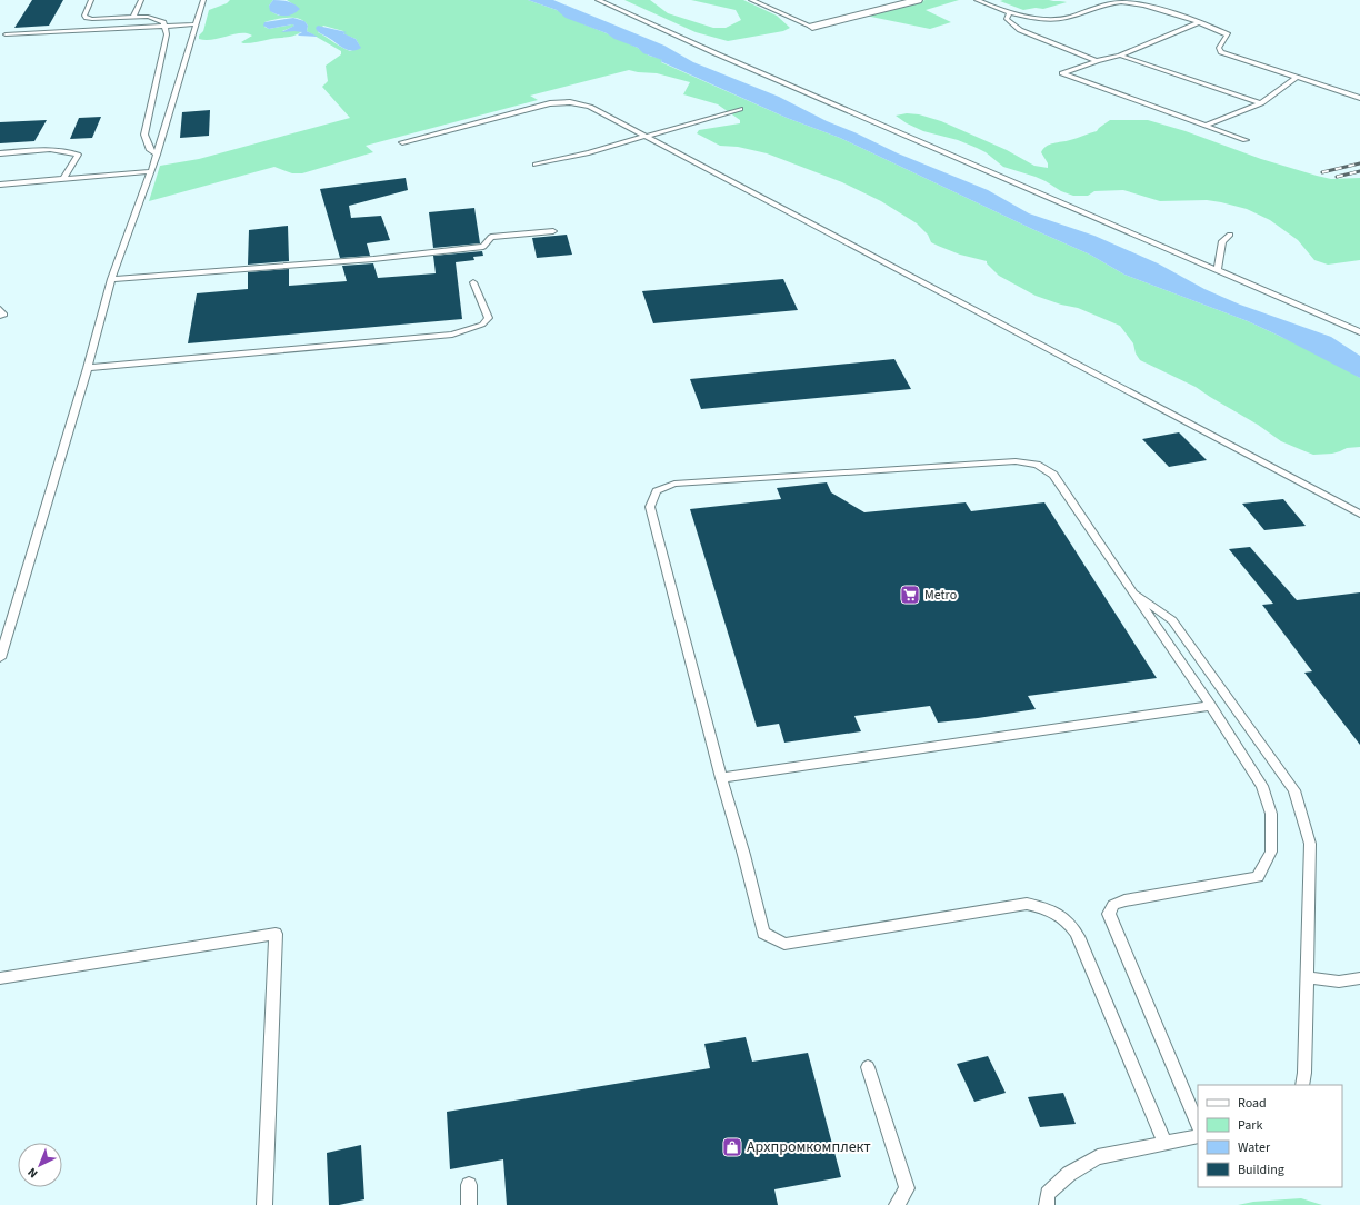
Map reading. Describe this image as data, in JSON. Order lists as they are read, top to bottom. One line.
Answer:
{"places":{"supermarket":["Metro"],"shop":["Архпромкомплект"]},"legend":["Road","Park","Water","Building"],"north":"bottom left"}
